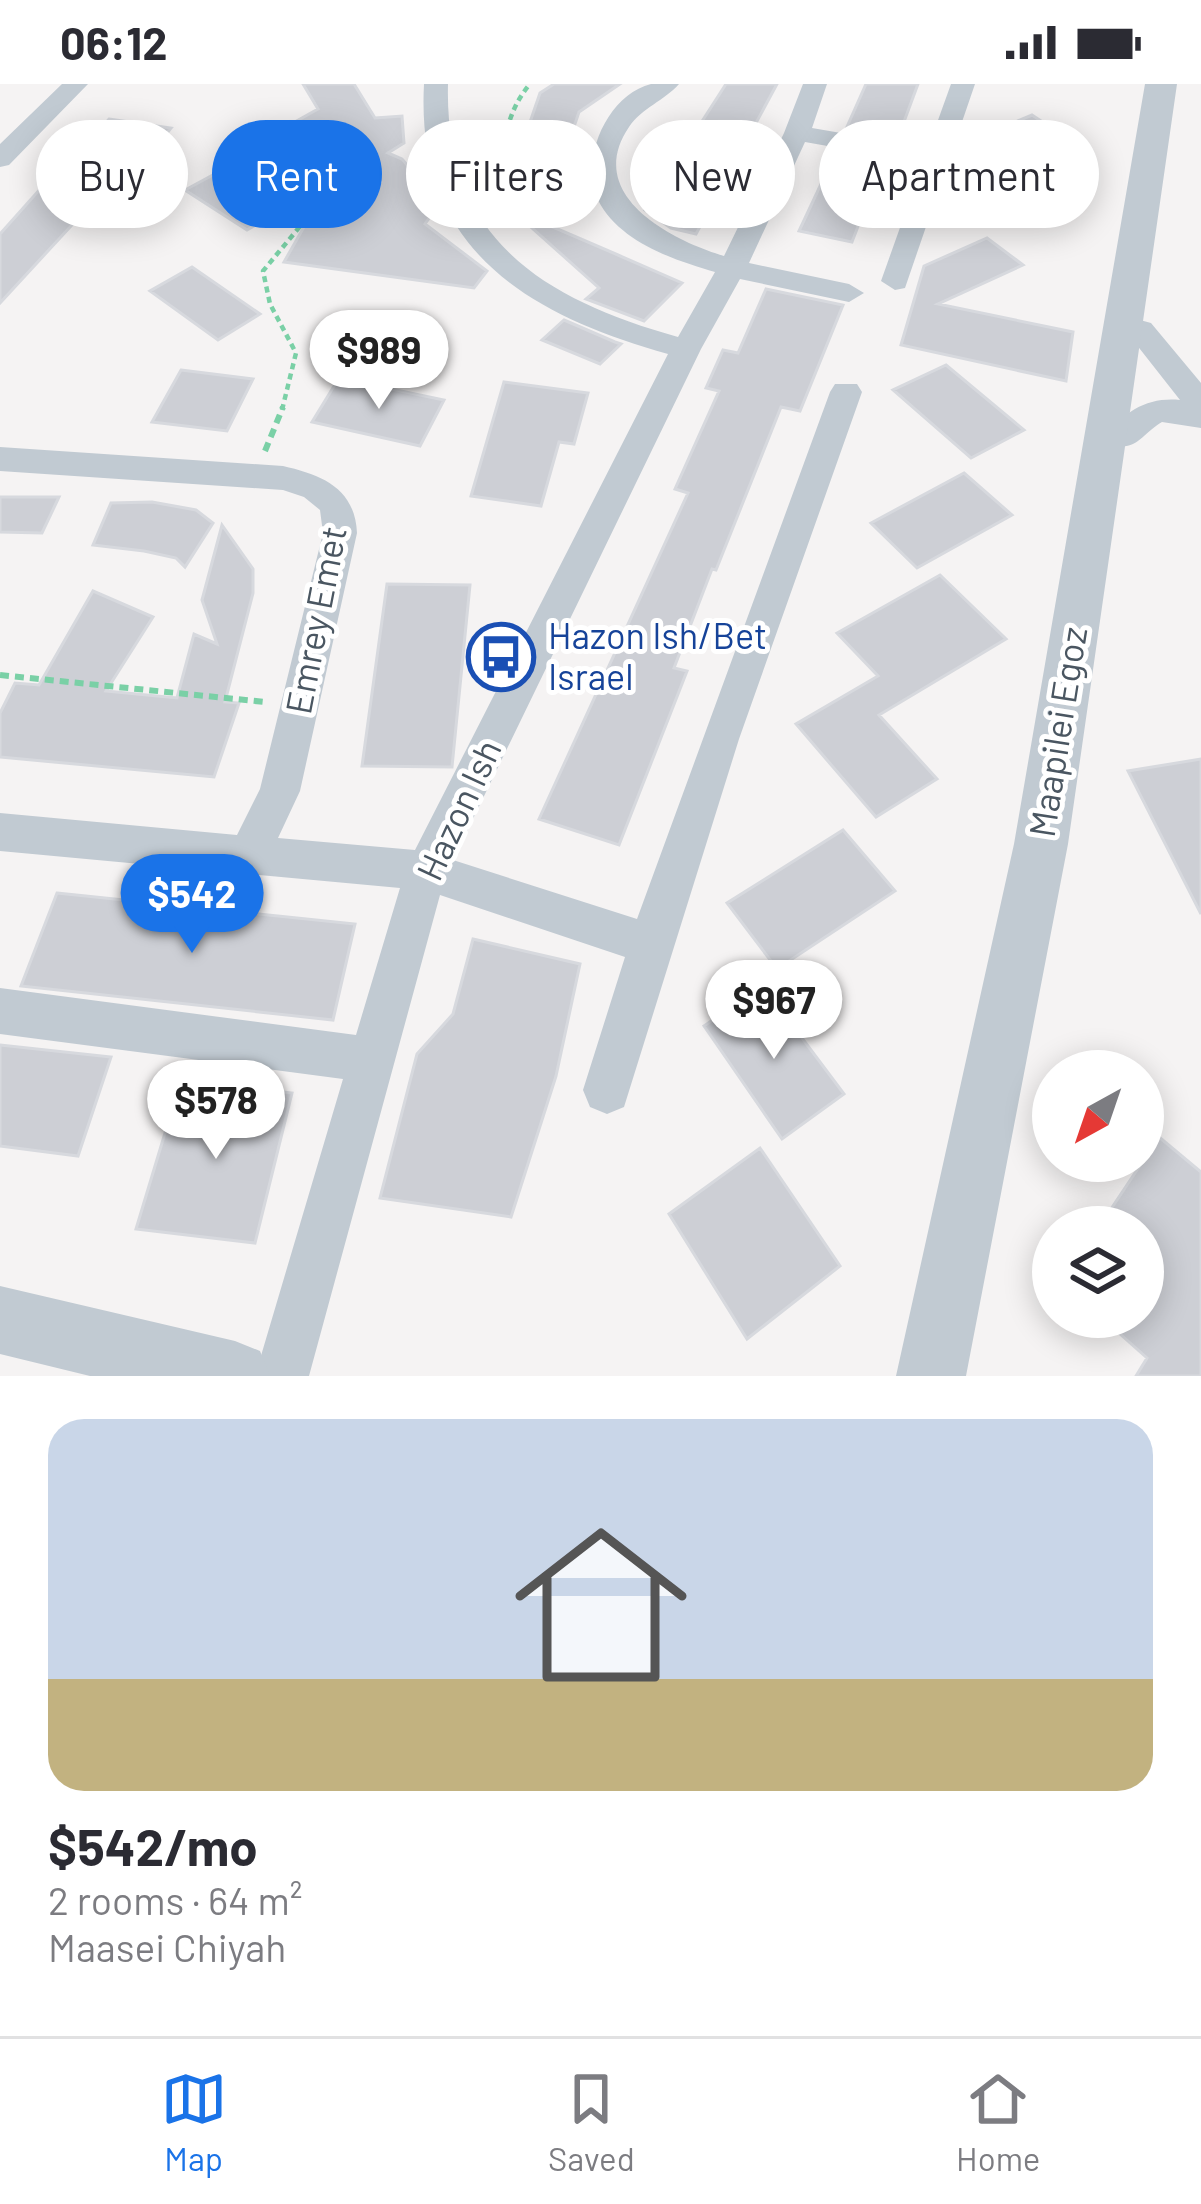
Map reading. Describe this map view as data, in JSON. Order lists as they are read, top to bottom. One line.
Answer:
{"streets":{"street":["Emrey Emet","Maapilei Egoz","Hazon Ish"]},"places":{"bus stop":["Hazon Ish/Bet Israel"]},"north":"bottom left","page":{"status":"06:12","chip":["Buy","Rent","Filters","New","Apartment"],"price":["$989","$542","$967","$578"],"list":[{"name":"$542/mo","note":"2 rooms · 64 m² · Maasei Chiyah"}],"tabs":["Map","Saved","Home"]}}
